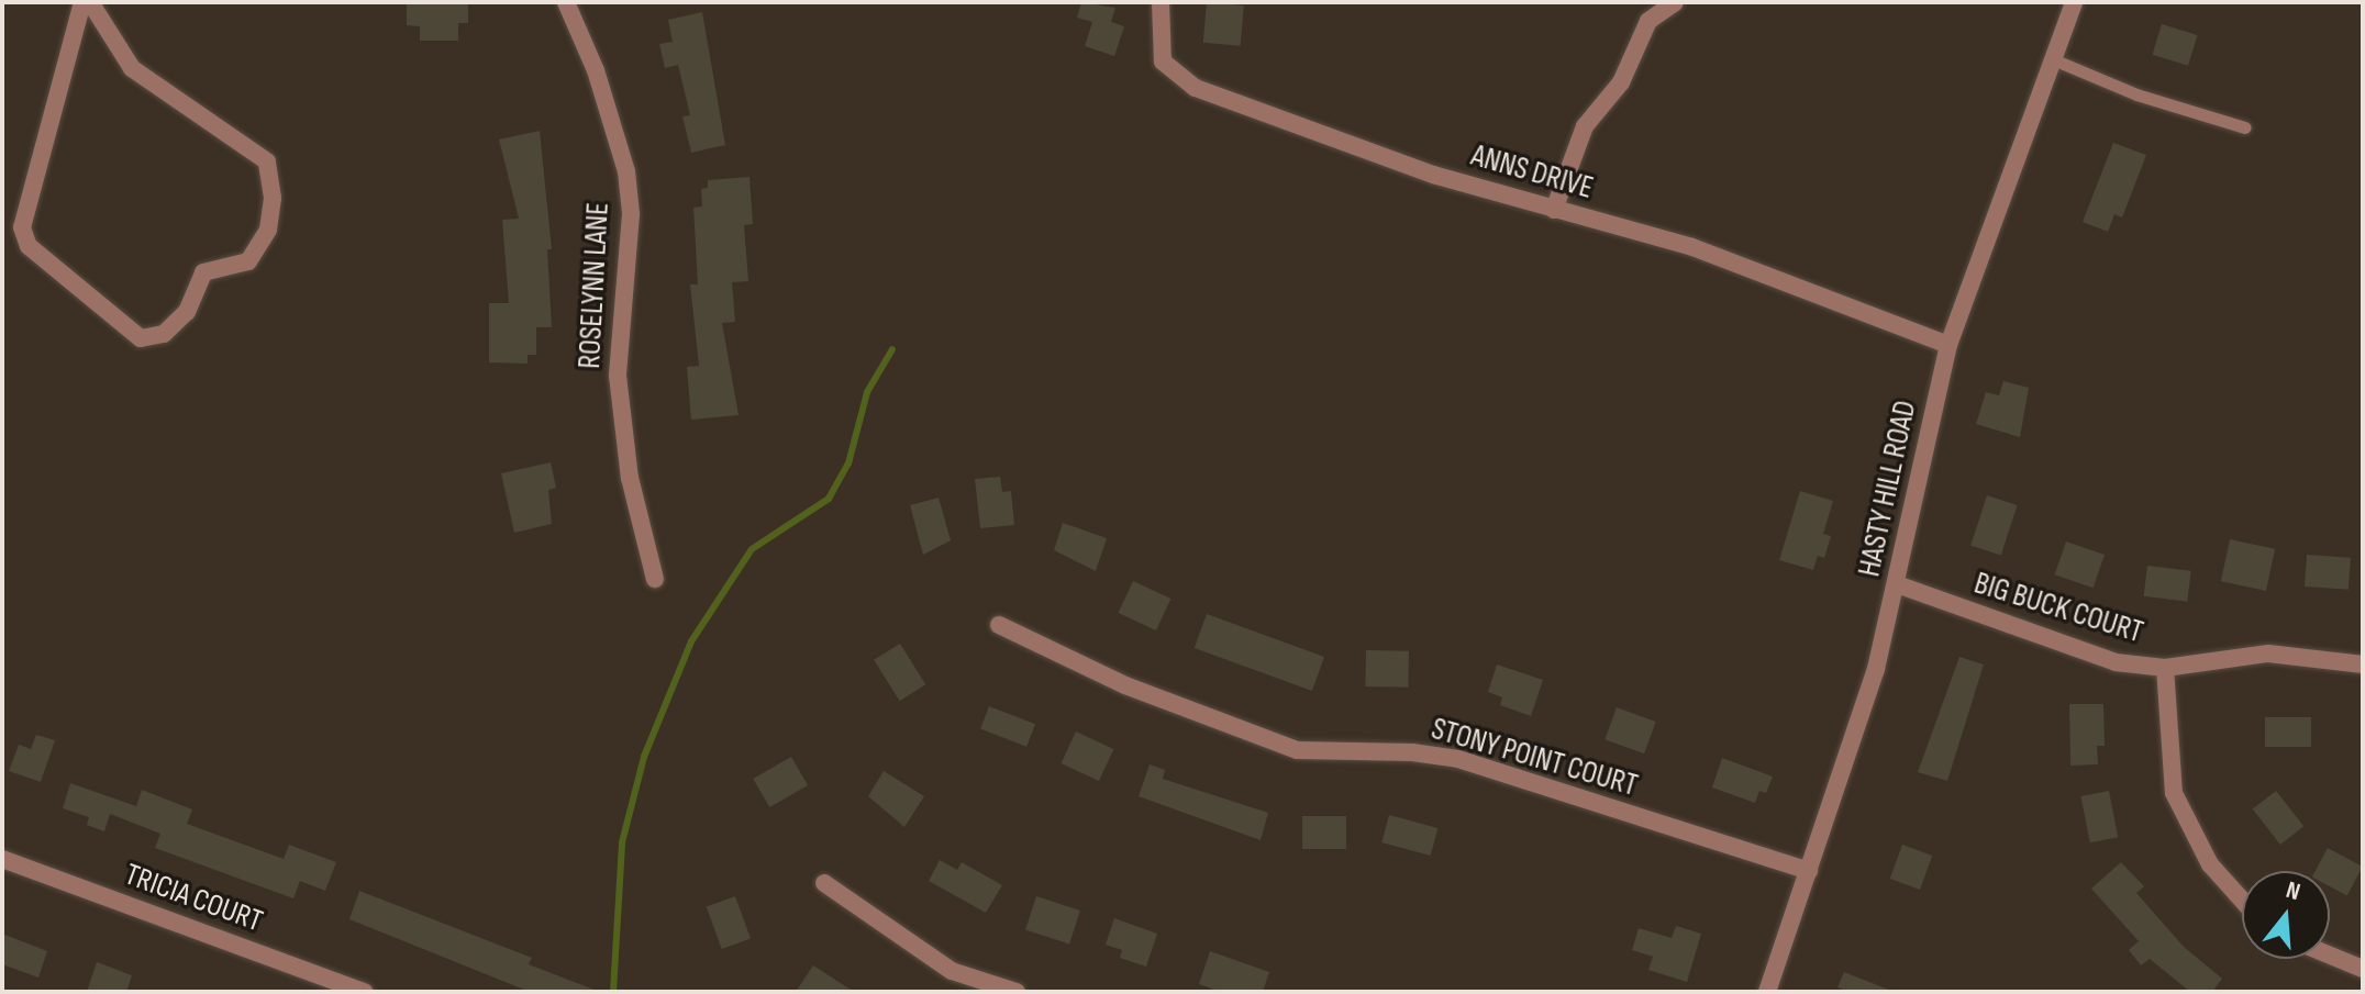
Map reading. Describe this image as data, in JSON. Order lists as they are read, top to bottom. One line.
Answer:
{"streets":{"street":["ANNS DRIVE","ROSELYNN LANE","HASTY HILL ROAD","BIG BUCK COURT","STONY POINT COURT","TRICIA COURT"]},"crossings":[["ANNS DRIVE","HASTY HILL ROAD"],["HASTY HILL ROAD","BIG BUCK COURT"],["HASTY HILL ROAD","STONY POINT COURT"]],"north":"top"}
